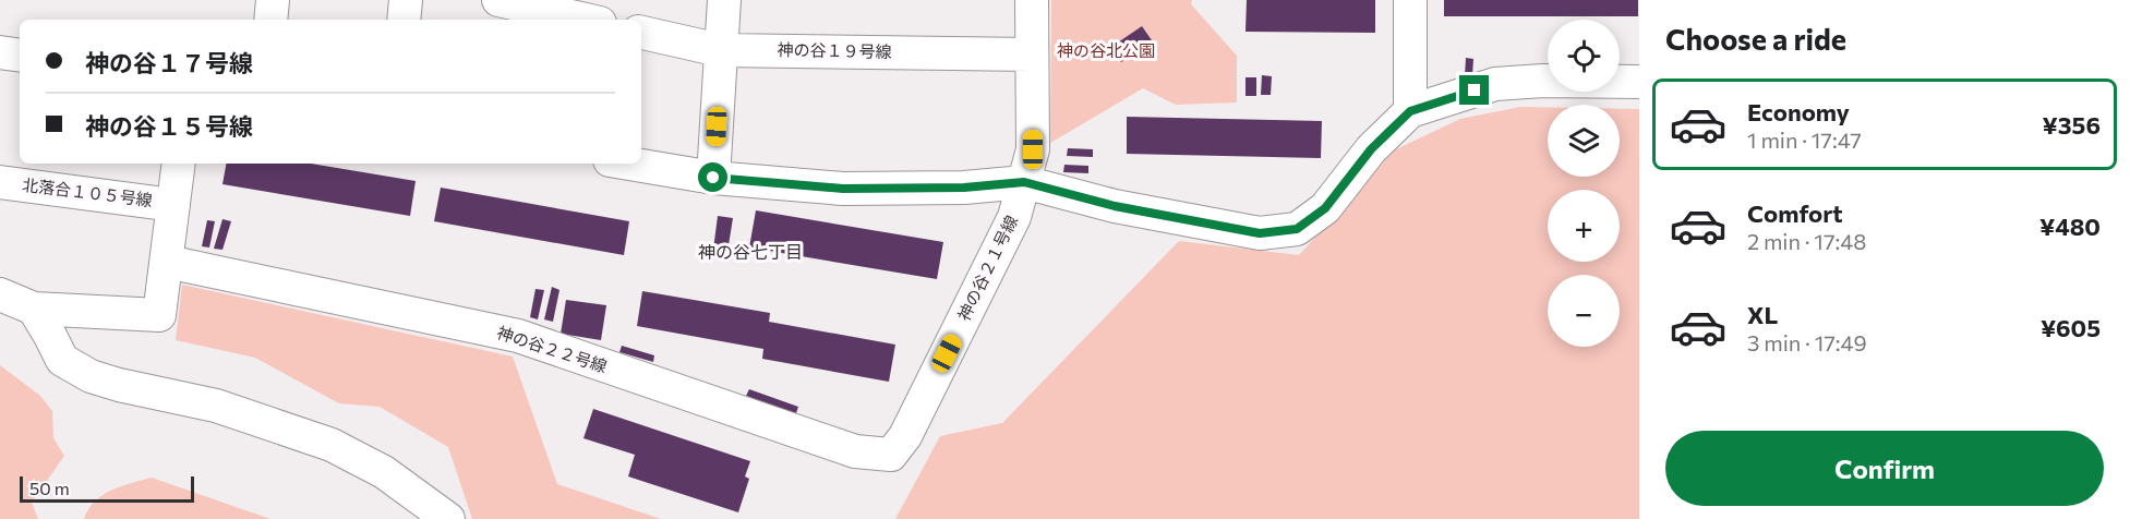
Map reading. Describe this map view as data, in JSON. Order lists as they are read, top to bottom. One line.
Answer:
{"streets":{"street":["神の谷１９号線","北落合１０５号線","神の谷２１号線","神の谷２２号線"]},"crossings":[["神の谷１９号線","神の谷２１号線"],["神の谷２１号線","神の谷２２号線"]],"districts":["神の谷七丁目"],"parks":["神の谷北公園"],"scale_bar":"50 m","page":{"heading":"Choose a ride","map_buttons":["+","−"],"banner":["神の谷１７号線","神の谷１５号線"],"list":[{"name":"Economy","note":"1 min · 17:47","value":"¥356"},{"name":"Comfort","note":"2 min · 17:48","value":"¥480"},{"name":"XL","note":"3 min · 17:49","value":"¥605"}],"buttons":"Confirm","scale":"50 m"}}
